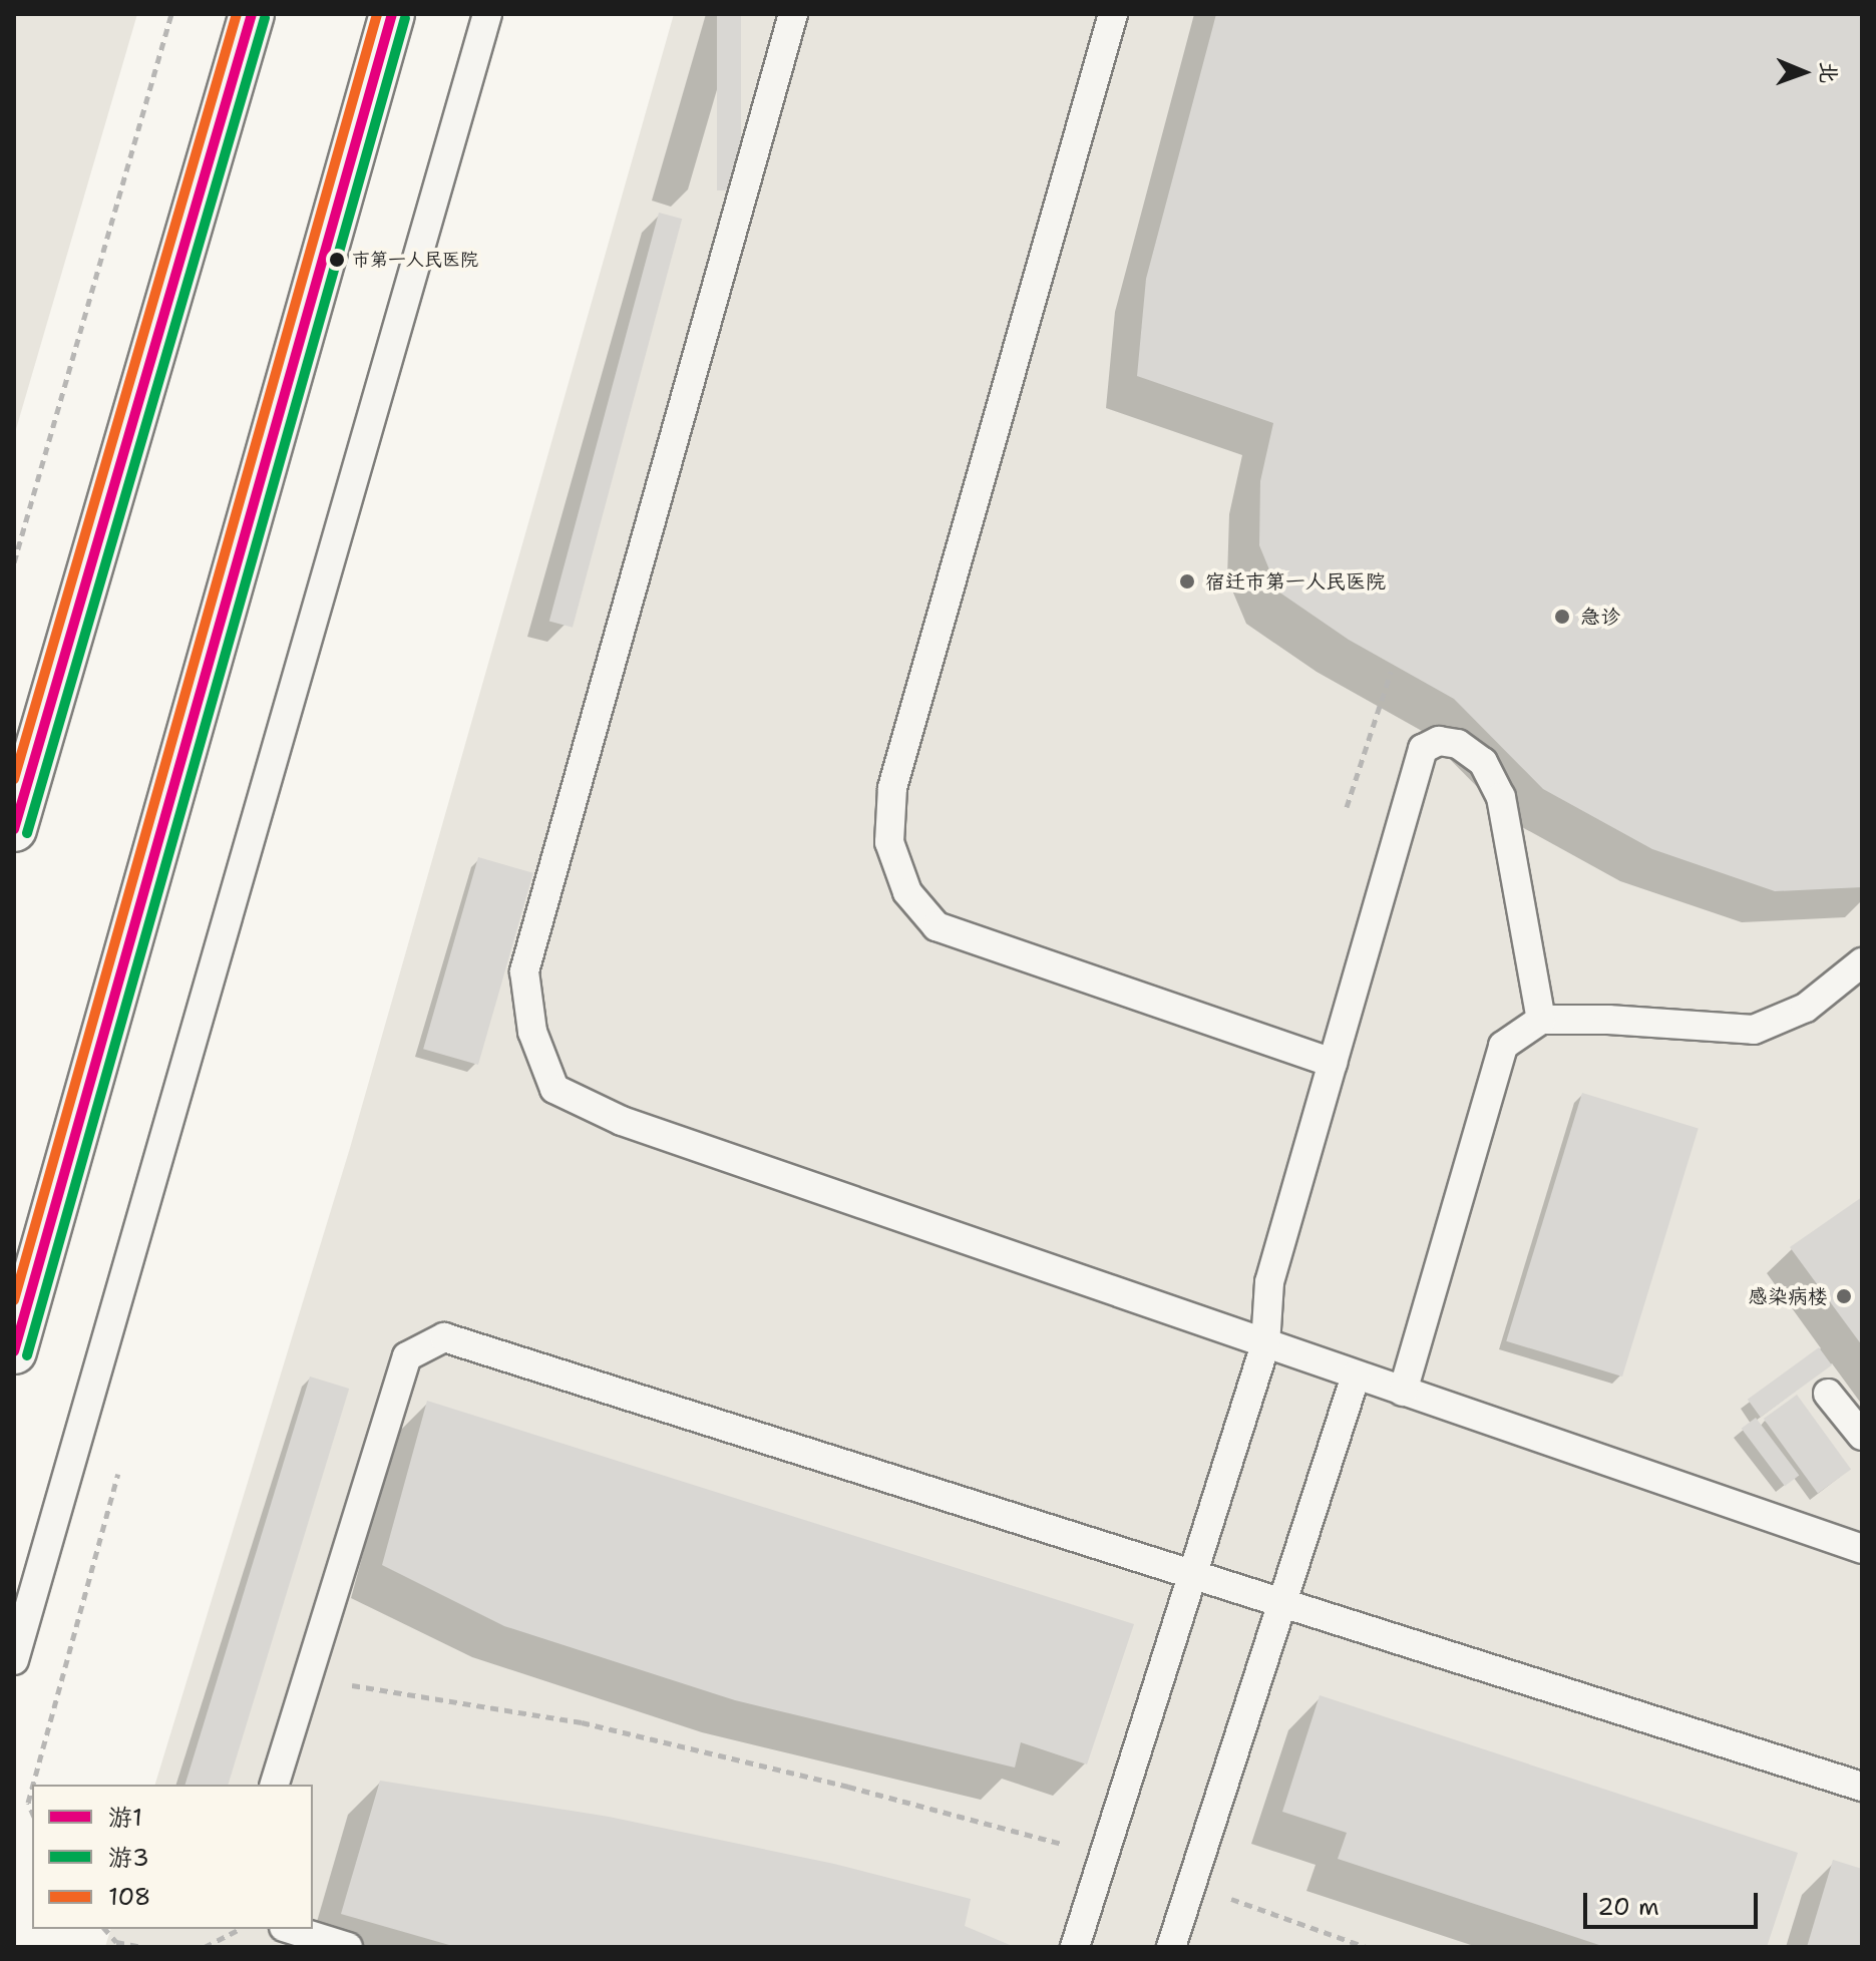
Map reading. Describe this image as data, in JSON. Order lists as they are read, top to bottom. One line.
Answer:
{"places":["市第一人民医院","宿迁市第一人民医院","急诊","感染病楼"],"lines":["transit line 游1","transit line 108","transit line 游3"],"legend":["游1","游3","108"],"scale_bar":"20 m","north":"right"}
